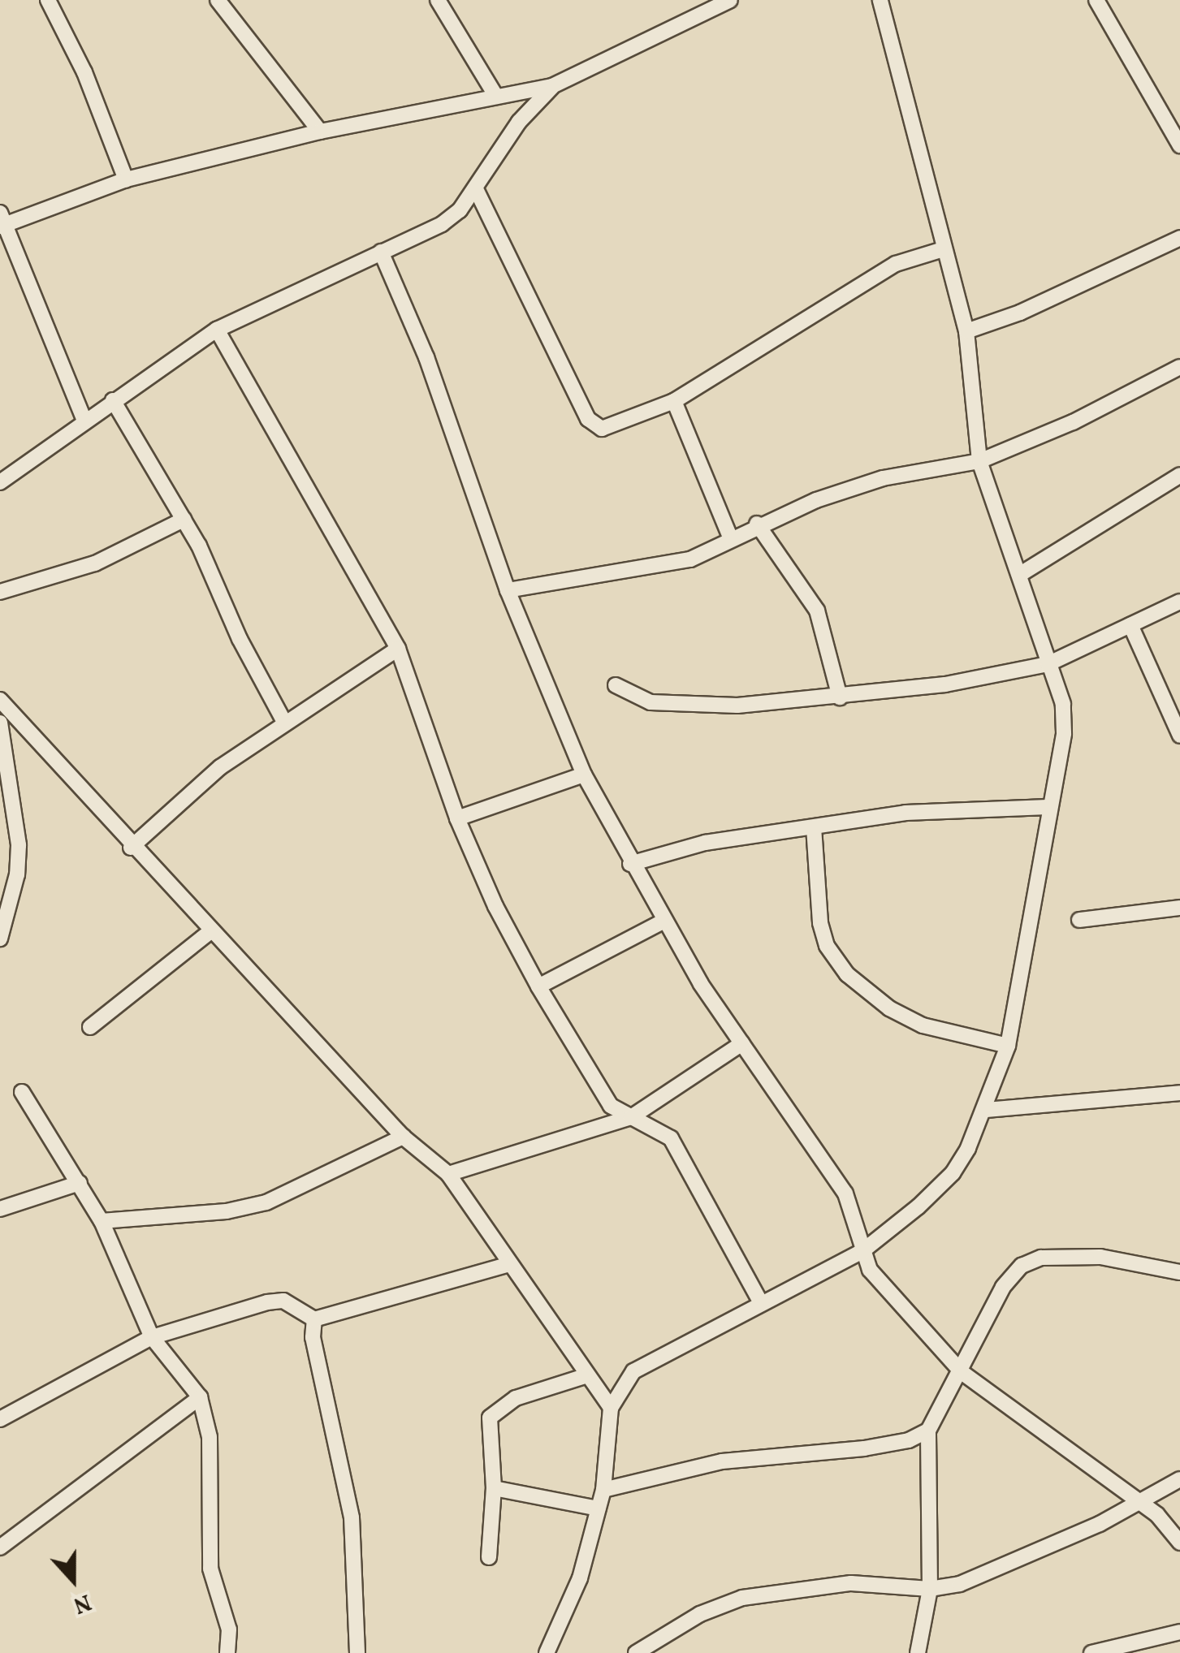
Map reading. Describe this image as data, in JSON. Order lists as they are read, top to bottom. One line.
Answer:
{"north":"bottom"}
